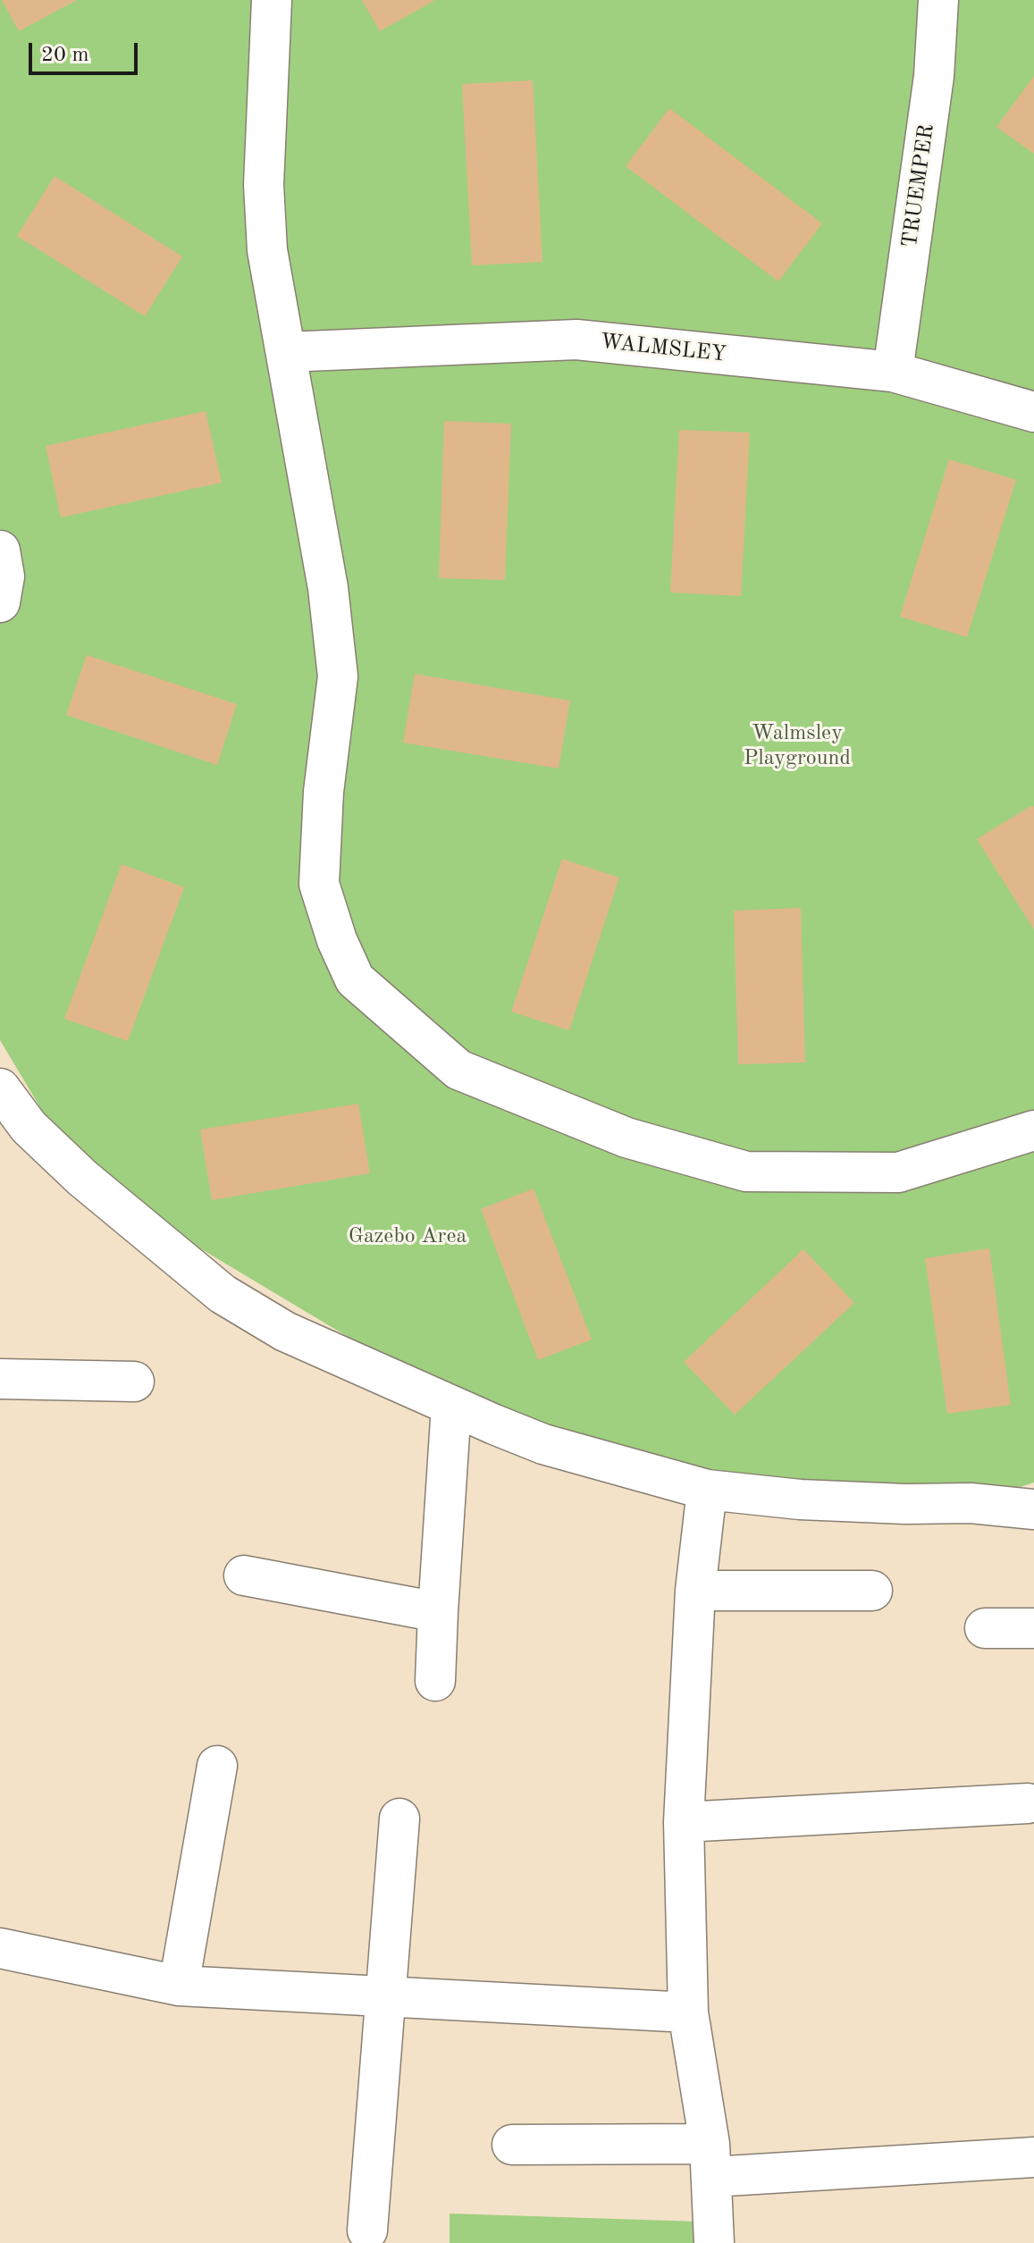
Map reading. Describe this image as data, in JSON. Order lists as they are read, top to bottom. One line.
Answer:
{"streets":{"street":["TRUEMPER","WALMSLEY"]},"crossings":[["TRUEMPER","WALMSLEY"]],"parks":["Walmsley Playground","Gazebo Area"],"scale_bar":"20 m"}
